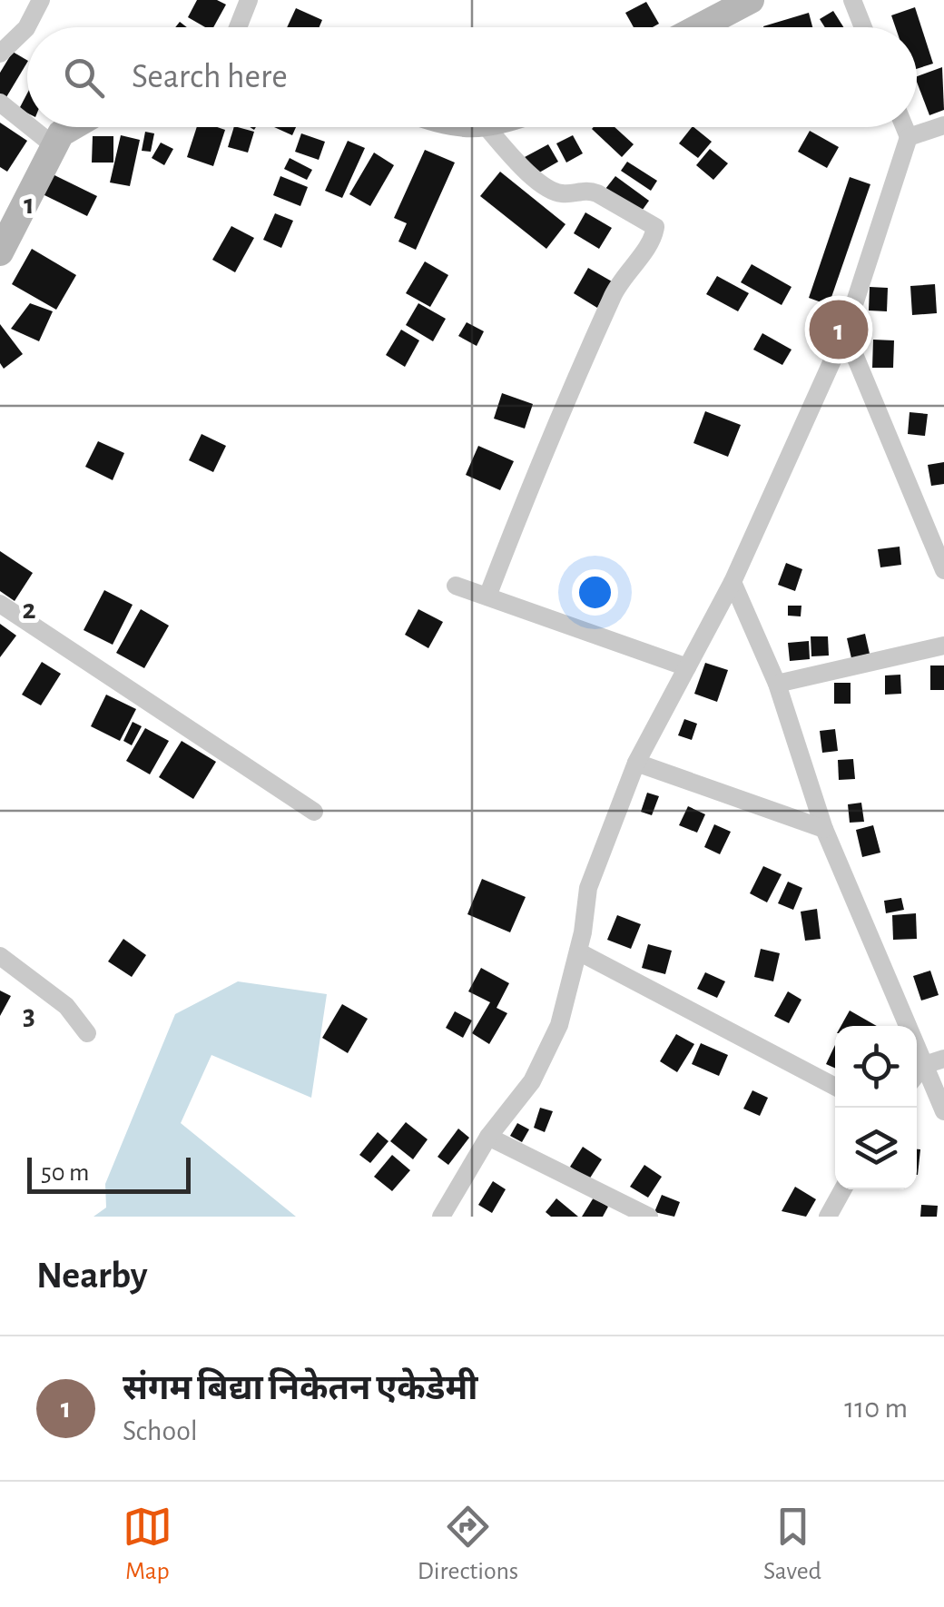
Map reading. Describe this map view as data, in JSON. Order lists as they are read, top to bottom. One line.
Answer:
{"scale_bar":"50 m","page":{"search":"Search here","pins":"1","scale":"50 m","heading":"Nearby","list":[{"mark":"1","name":"संगम बिद्या निकेतन एकेडेमी","note":"School","value":"110 m"}],"nav":["Map","Directions","Saved"]},"grid":{"rows":["1","2","3"]}}
